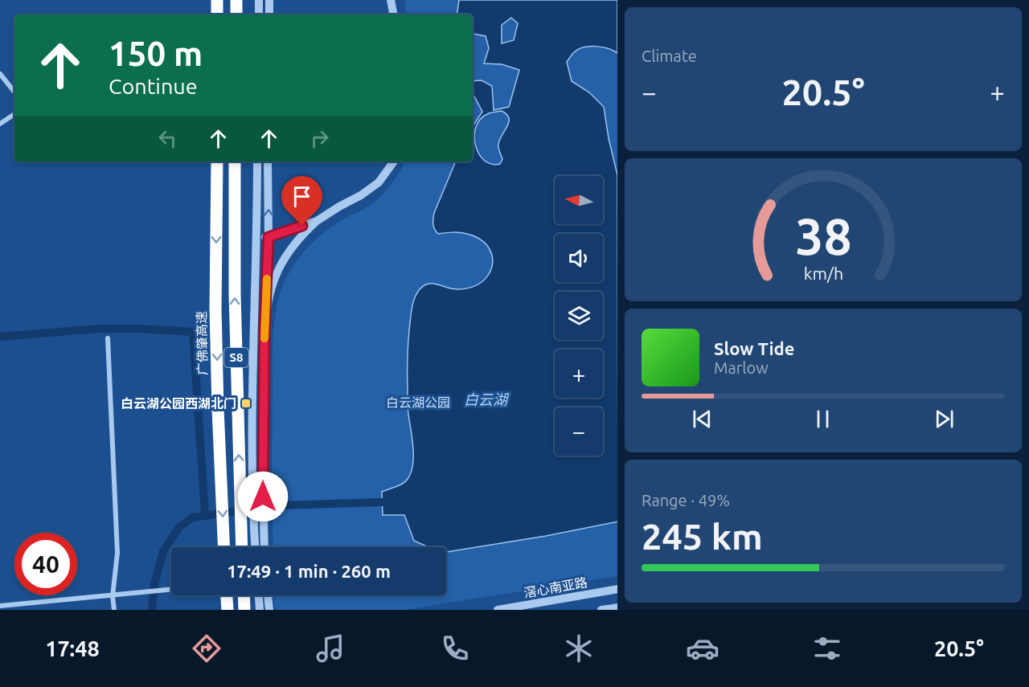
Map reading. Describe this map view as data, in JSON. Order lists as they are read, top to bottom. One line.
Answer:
{"streets":{"highway":["广佛肇高速","S8"],"street":["滘心南亚路"]},"water":["白云湖"],"parks":["白云湖公园"],"places":{"transit":["白云湖公园西湖北门"]},"north":"left","page":{"tile":["Climate",["Range · 49%","245 km"]],"turn":["150 m","Continue"],"heat":["−","20.5°","+"],"map_buttons":["+","−"],"song":["Slow Tide","Marlow"],"limit":"40","trip":"17:49 · 1 min · 260 m","tabs":["17:48","20.5°"],"gauge":["38","km/h"]}}
